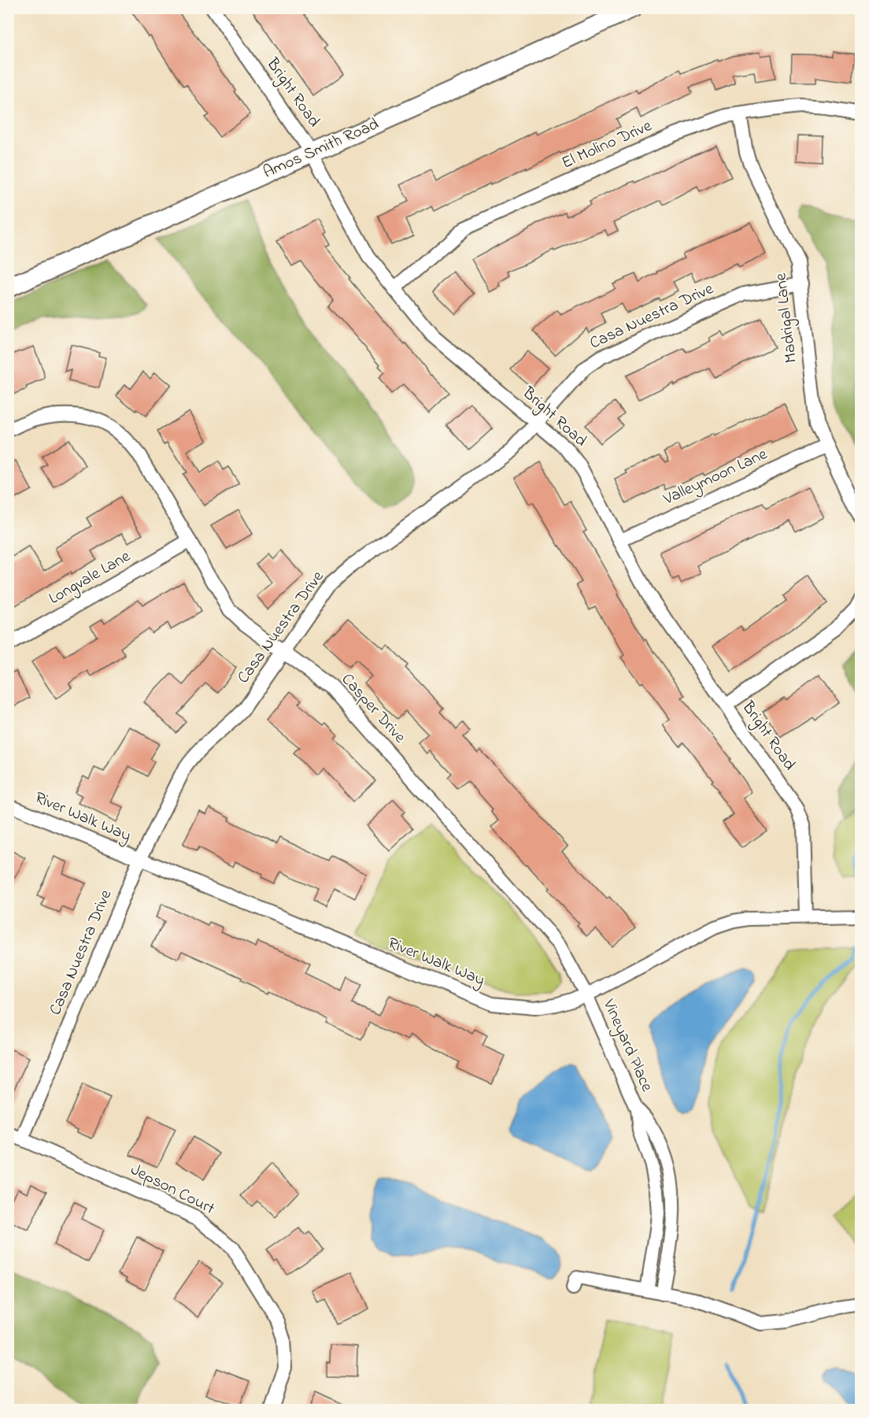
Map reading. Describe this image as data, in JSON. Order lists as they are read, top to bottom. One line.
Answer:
{"streets":{"street":["Bright Road","El Molino Drive","Amos Smith Road","Casa Nuestra Drive","Madrigal Lane","Valleymoon Lane","Longvale Lane","Casper Drive","River Walk Way","Vineyard Place","Jepson Court"]},"crossings":[["Bright Road","El Molino Drive"],["Bright Road","Amos Smith Road"],["Bright Road","Casa Nuestra Drive"],["Bright Road","Valleymoon Lane"],["Bright Road","River Walk Way"],["El Molino Drive","Madrigal Lane"],["Casa Nuestra Drive","Madrigal Lane"],["Casa Nuestra Drive","Casper Drive"],["Casa Nuestra Drive","River Walk Way"],["Casa Nuestra Drive","Jepson Court"],["Madrigal Lane","Valleymoon Lane"],["Longvale Lane","Casper Drive"],["Casper Drive","River Walk Way"],["Casper Drive","Vineyard Place"],["River Walk Way","Vineyard Place"]]}
